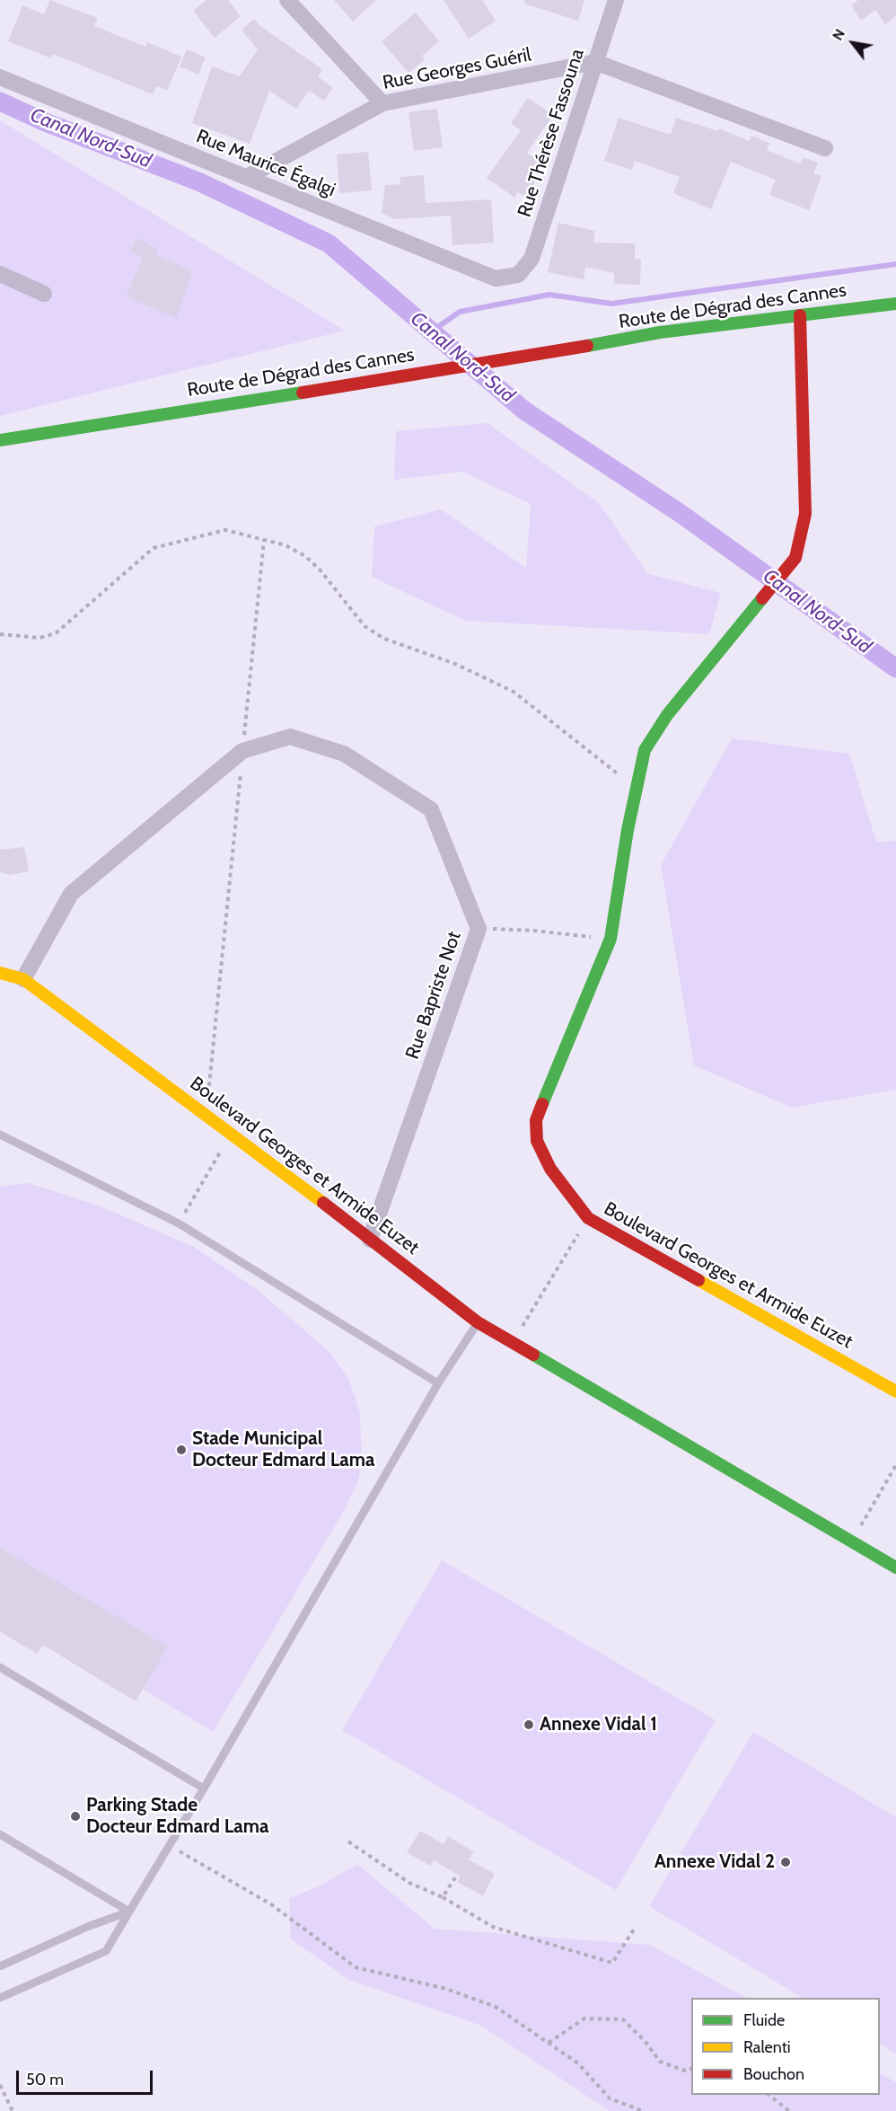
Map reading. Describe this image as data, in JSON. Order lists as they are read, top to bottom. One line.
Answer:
{"streets":{"street":["Rue Georges Guéril","Rue Thérèse Fassouna","Rue Maurice Égalgi","Route de Dégrad des Cannes","Rue Bapriste Not","Boulevard Georges et Armide Euzet"]},"crossings":[["Rue Georges Guéril","Rue Thérèse Fassouna"],["Rue Georges Guéril","Rue Maurice Égalgi"],["Rue Thérèse Fassouna","Rue Maurice Égalgi"],["Route de Dégrad des Cannes","Boulevard Georges et Armide Euzet"],["Rue Bapriste Not","Boulevard Georges et Armide Euzet"]],"water":["Canal Nord-Sud"],"places":["Stade Municipal Docteur Edmard Lama","Annexe Vidal 1","Parking Stade Docteur Edmard Lama","Annexe Vidal 2"],"legend":["Fluide","Ralenti","Bouchon"],"scale_bar":"50 m","north":"top left"}
